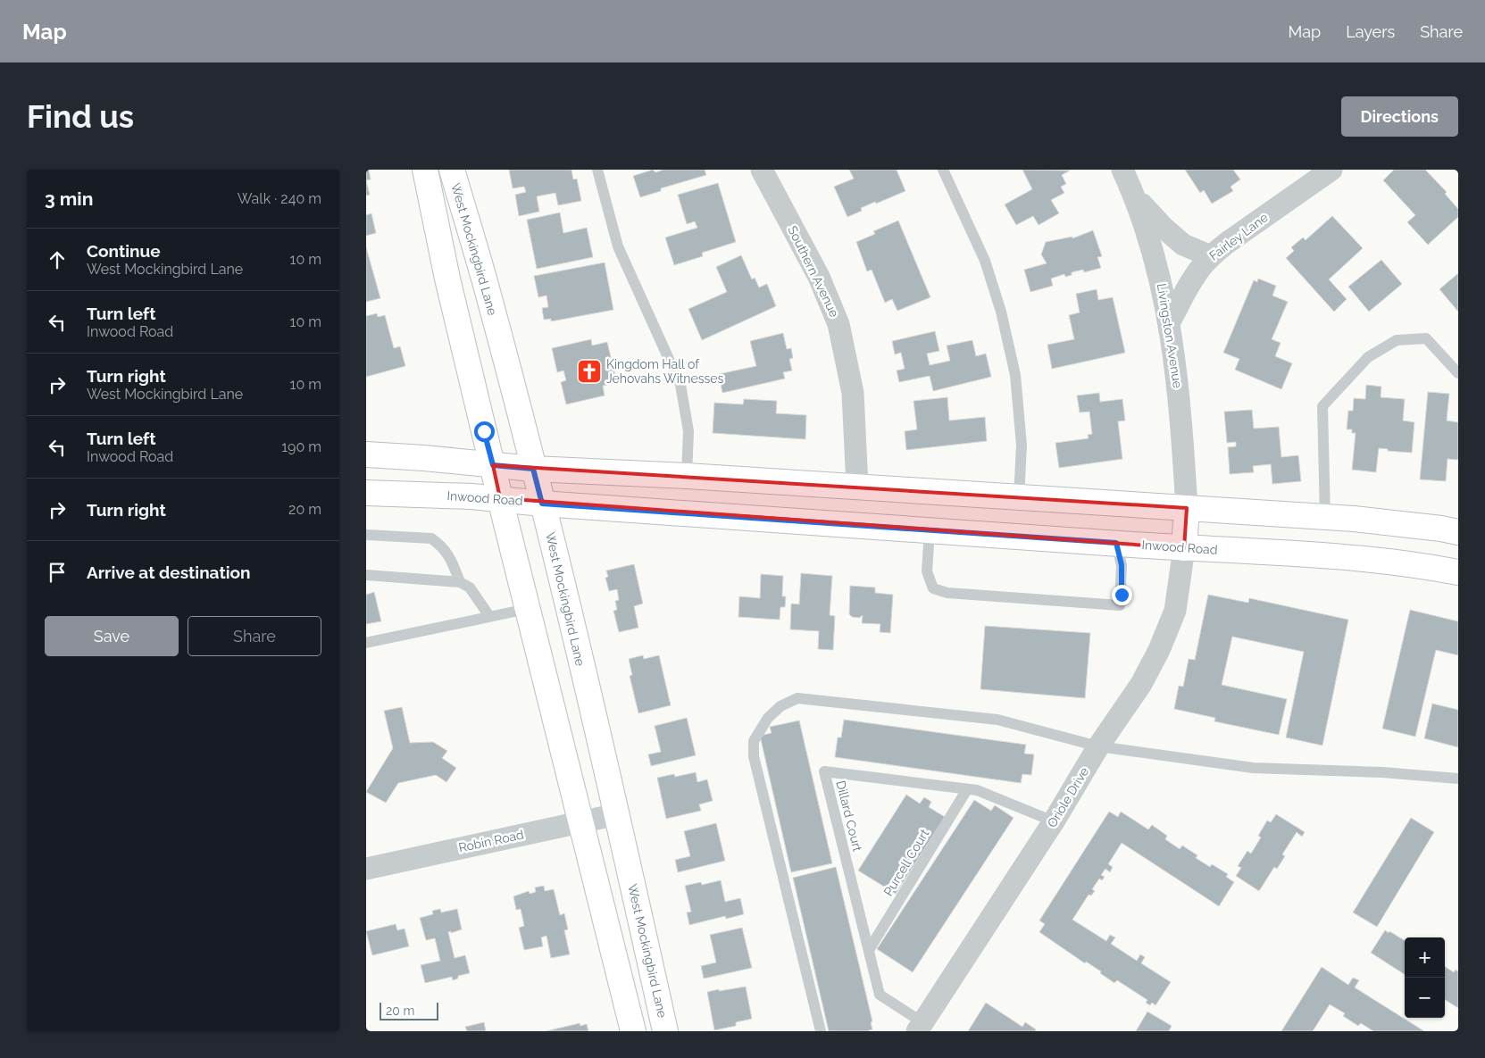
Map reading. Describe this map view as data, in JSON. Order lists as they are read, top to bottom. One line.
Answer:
{"streets":{"main road":["West Mockingbird Lane","Inwood Road"],"street":["Fairley Lane","Southern Avenue","Livingston Avenue","Oriole Drive","Robin Road"],"lane":["Dillard Court","Purcell Court"]},"crossings":[["Fairley Lane","Livingston Avenue"],["West Mockingbird Lane","Inwood Road"],["West Mockingbird Lane","Robin Road"],["Inwood Road","Oriole Drive"],["Oriole Drive","Dillard Court"],["Dillard Court","Purcell Court"]],"places":{"church":["Kingdom Hall of Jehovahs Witnesses"]},"scale_bar":"20 m","page":{"header":"Map","nav":["Map","Layers","Share"],"buttons":["Directions",["Save","Share"]],"title":"Find us","heading":["3 min","Walk · 240 m"],"list":[["Continue","West Mockingbird Lane","10 m"],["Turn left","Inwood Road","10 m"],["Turn right","West Mockingbird Lane","10 m"],["Turn left","Inwood Road","190 m"],["Turn right","20 m"],"Arrive at destination"],"map_buttons":["+","−"],"scale":"20 m"}}
